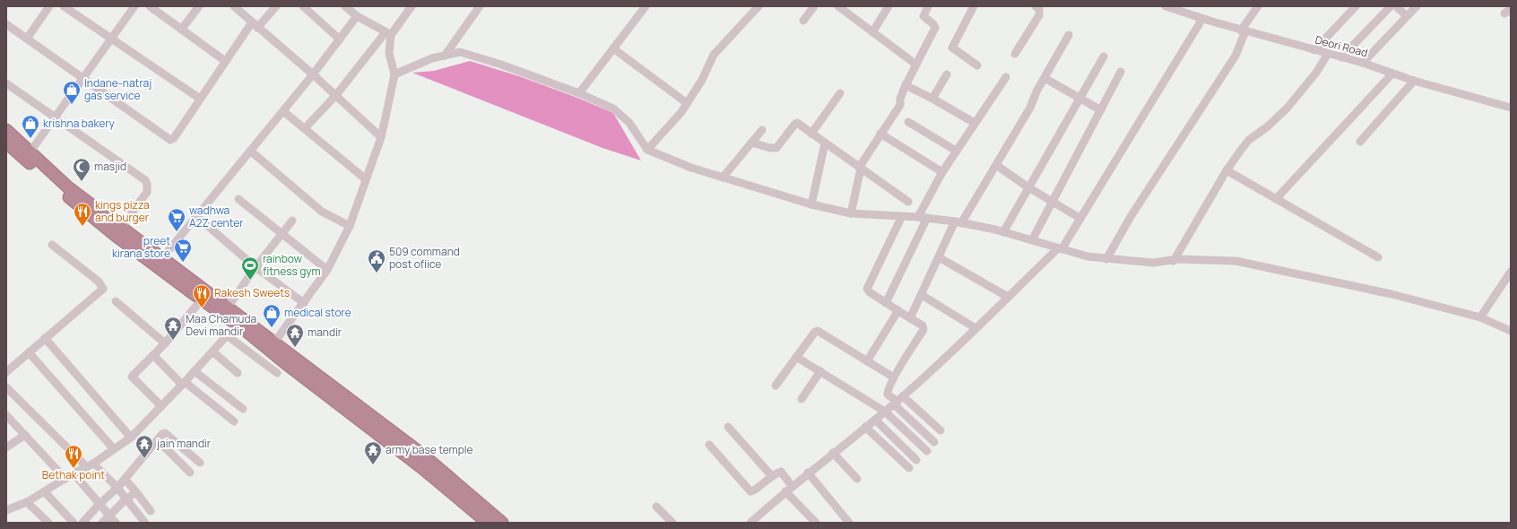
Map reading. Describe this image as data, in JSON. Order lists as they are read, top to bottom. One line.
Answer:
{"streets":{"street":["Deori Road"]},"places":{"shop":["Indane-natraj gas service","krishna bakery","medical store"],"mosque":["masjid"],"restaurant":["kings pizza and burger","Rakesh Sweets","Bethak point"],"supermarket":["wadhwa A2Z center","preet kirana store"],"public building":["509 command post ofiice"],"sports":["rainbow fitness gym"],"temple":["Maa Chamuda Devi mandir","mandir","jain mandir","army base temple"]}}
